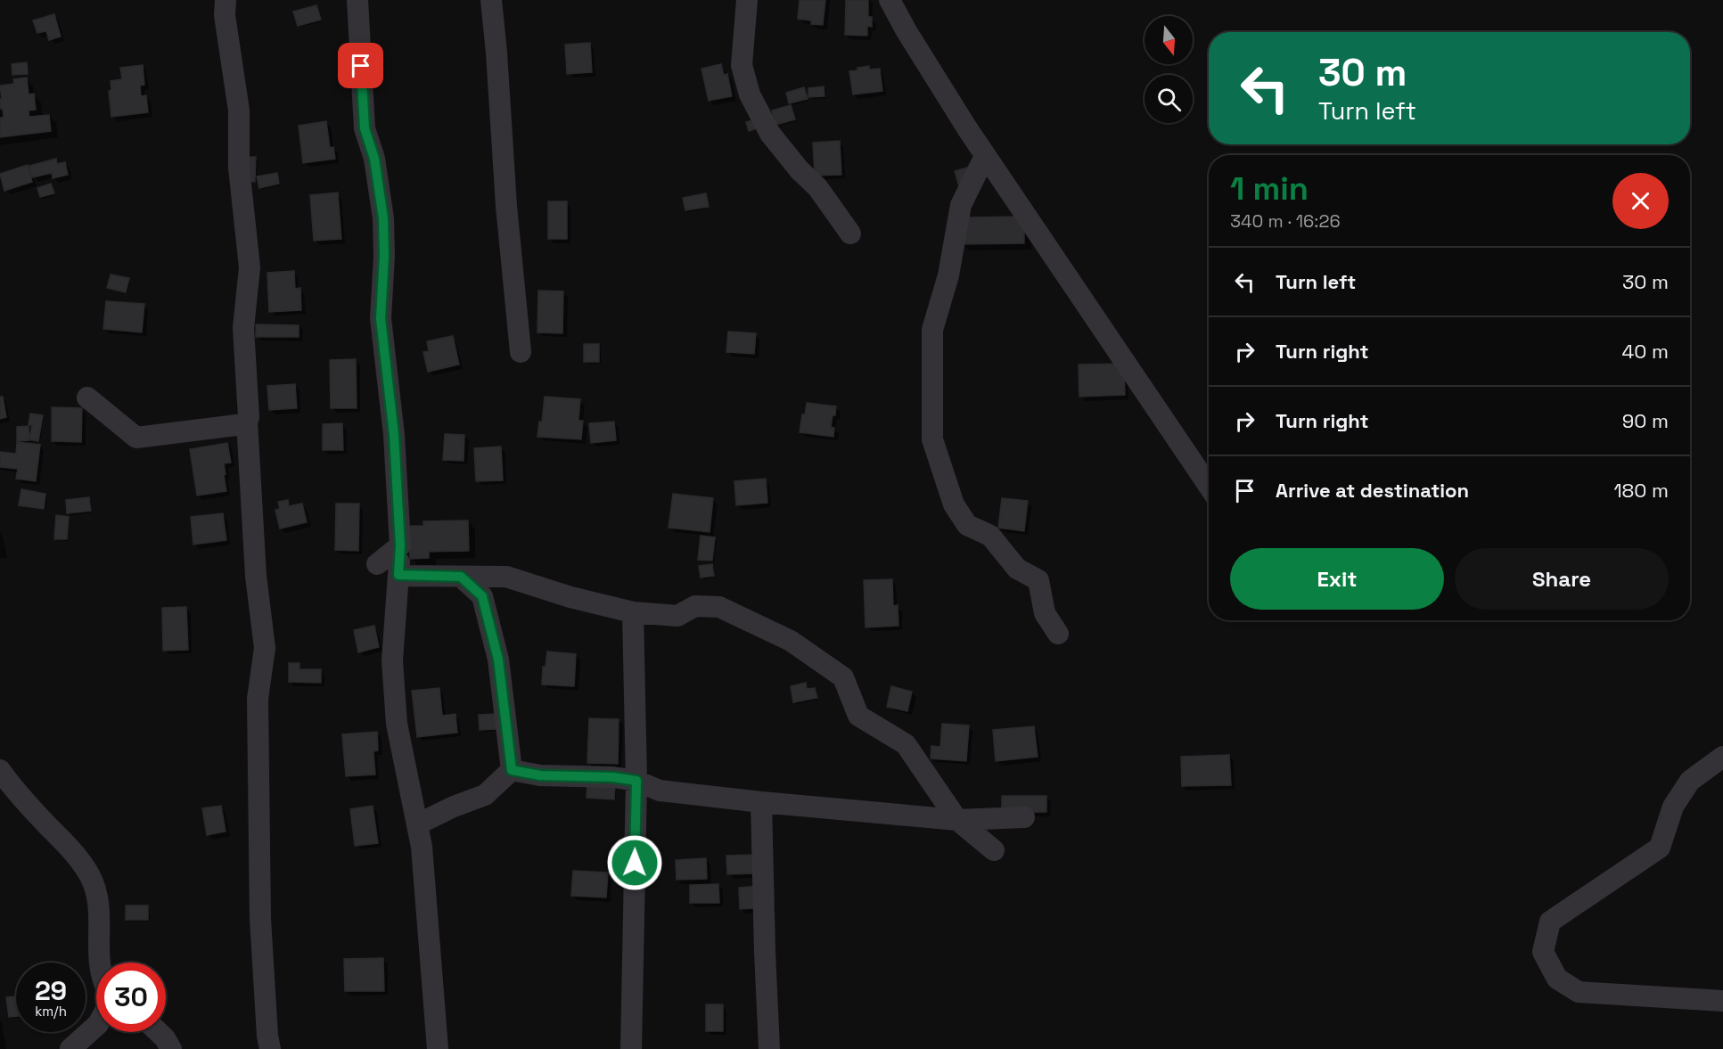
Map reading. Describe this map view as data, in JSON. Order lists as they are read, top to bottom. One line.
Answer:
{"north":"bottom","page":{"turn":["30 m","Turn left"],"heading":["1 min","340 m · 16:26"],"list":[{"name":"Turn left","value":"30 m"},{"name":"Turn right","value":"40 m"},{"name":"Turn right","value":"90 m"},{"name":"Arrive at destination","value":"180 m"}],"buttons":["Exit","Share"],"speed":"29 km/h","limit":"30"}}
